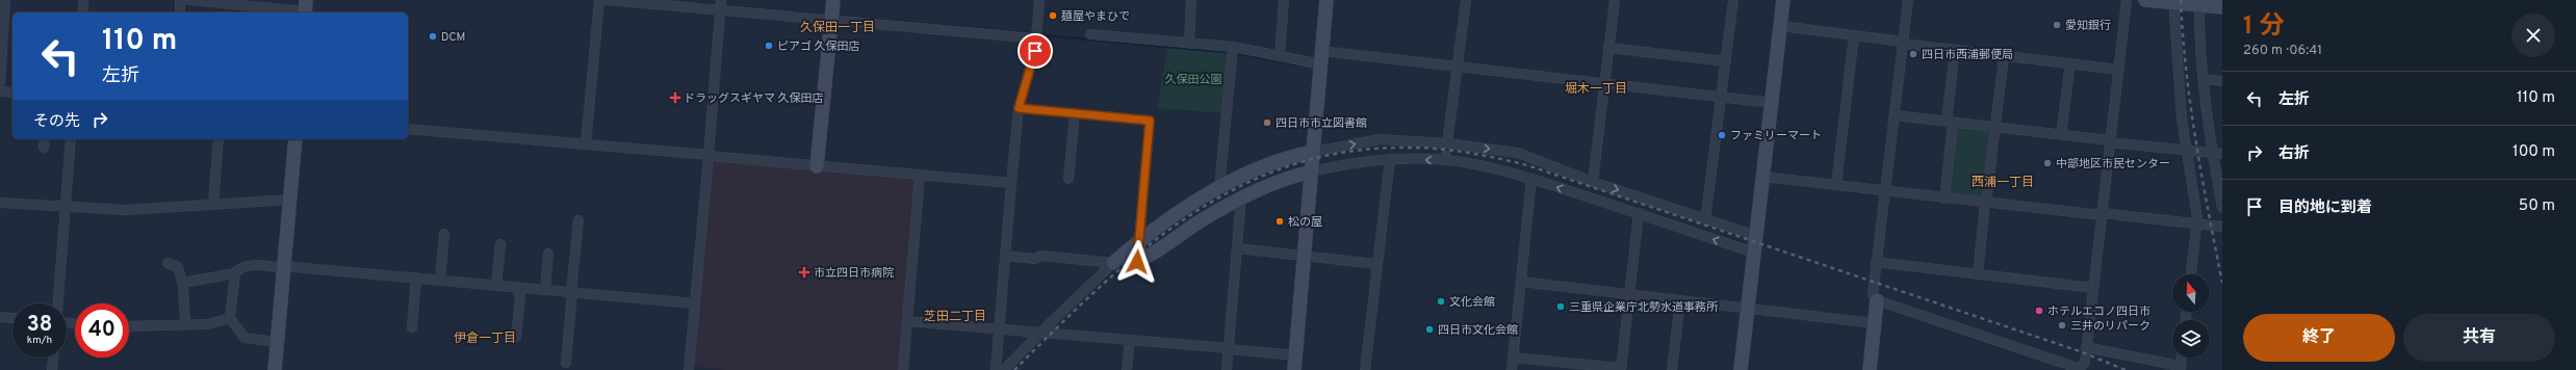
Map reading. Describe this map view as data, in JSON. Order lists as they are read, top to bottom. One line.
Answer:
{"districts":["久保田一丁目","堀木一丁目","西浦一丁目","芝田二丁目","伊倉一丁目"],"parks":["久保田公園"],"places":{"other":["麺屋やまひで","愛知銀行","DCM","ピアゴ 久保田店","四日市西浦郵便局","四日市市立図書館","ファミリーマート","中部地区市民センター","松の屋","文化会館","三重県企業庁北勢水道事務所","ホテルエコノ四日市","三井のリパーク","四日市文化会館"],"health":["ドラッグスギヤマ 久保田店","市立四日市病院"]},"north":"top","page":{"heading":["1 分","260 m · 06:41"],"turn":["110 m","左折"],"list":[{"name":"左折","value":"110 m"},{"name":"右折","value":"100 m"},{"name":"目的地に到着","value":"50 m"}],"then":"その先","speed":"38 km/h","limit":"40","buttons":["終了","共有"]}}
